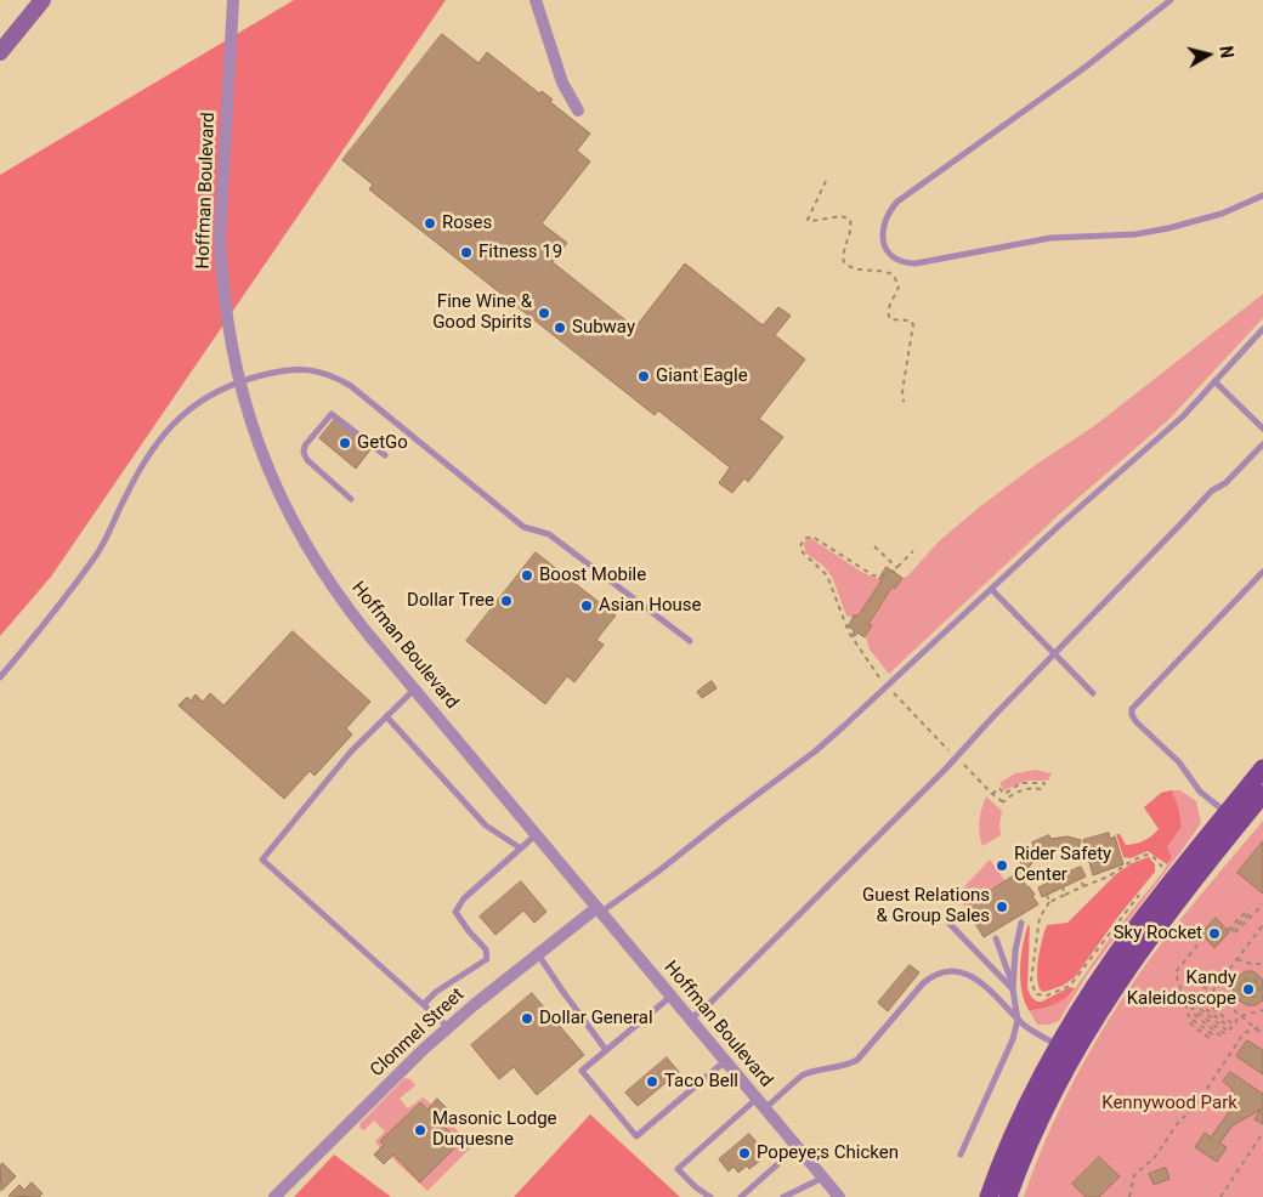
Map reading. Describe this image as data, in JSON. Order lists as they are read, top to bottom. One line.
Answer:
{"streets":{"street":["Hoffman Boulevard","Clonmel Street"]},"crossings":[["Hoffman Boulevard","Clonmel Street"]],"parks":["Kennywood Park"],"places":["Roses","Fitness 19","Fine Wine & Good Spirits","Subway","Giant Eagle","GetGo","Boost Mobile","Dollar Tree","Asian House","Rider Safety Center","Guest Relations & Group Sales","Sky Rocket","Kandy Kaleidoscope","Dollar General","Taco Bell","Masonic Lodge Duquesne","Popeye;s Chicken"],"north":"right"}
